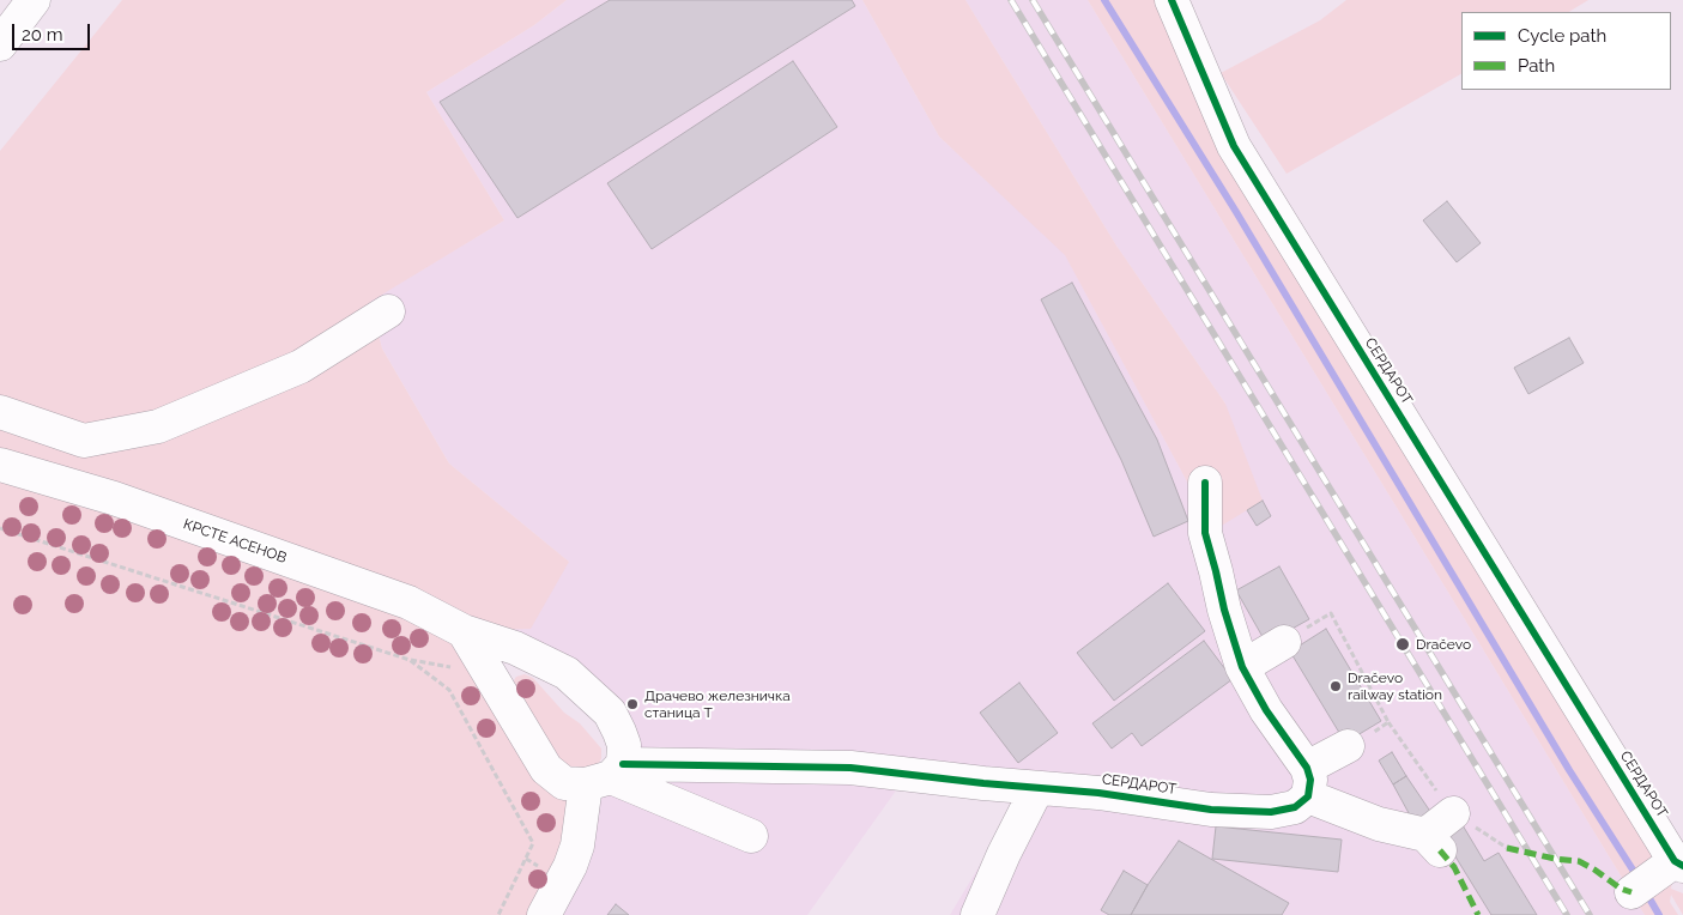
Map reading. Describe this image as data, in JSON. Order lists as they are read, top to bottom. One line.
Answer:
{"streets":{"street":["СЕРДАРОТ","КРСТЕ АСЕНОВ"]},"crossings":[["СЕРДАРОТ","КРСТЕ АСЕНОВ"]],"places":["Dračevo","Dračevo railway station","Драчево железничка станица Т"],"legend":["Cycle path","Path"],"scale_bar":"20 m"}
